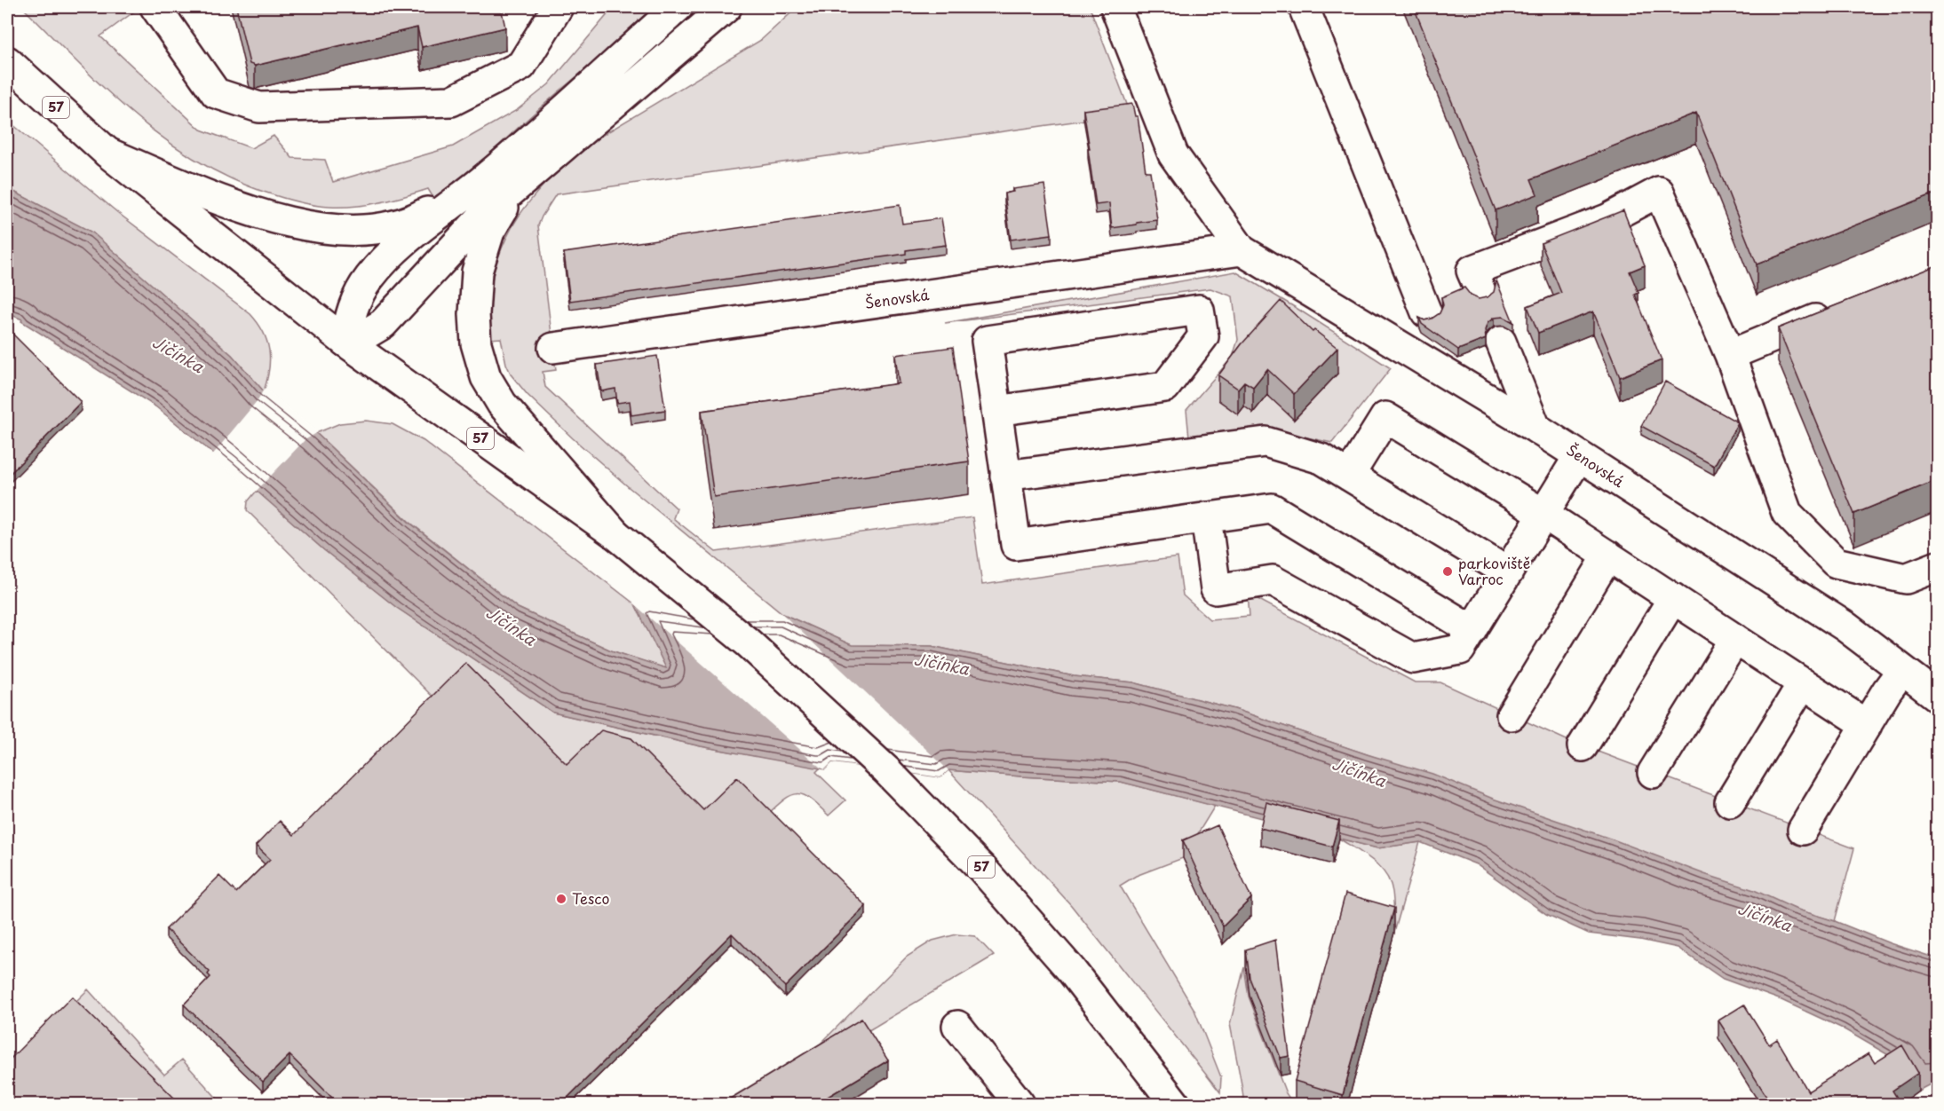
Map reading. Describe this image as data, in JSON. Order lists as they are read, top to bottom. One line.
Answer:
{"streets":{"main road":["57","Šenovská"]},"water":["Jičínka"],"places":["parkoviště Varroc","Tesco"]}
